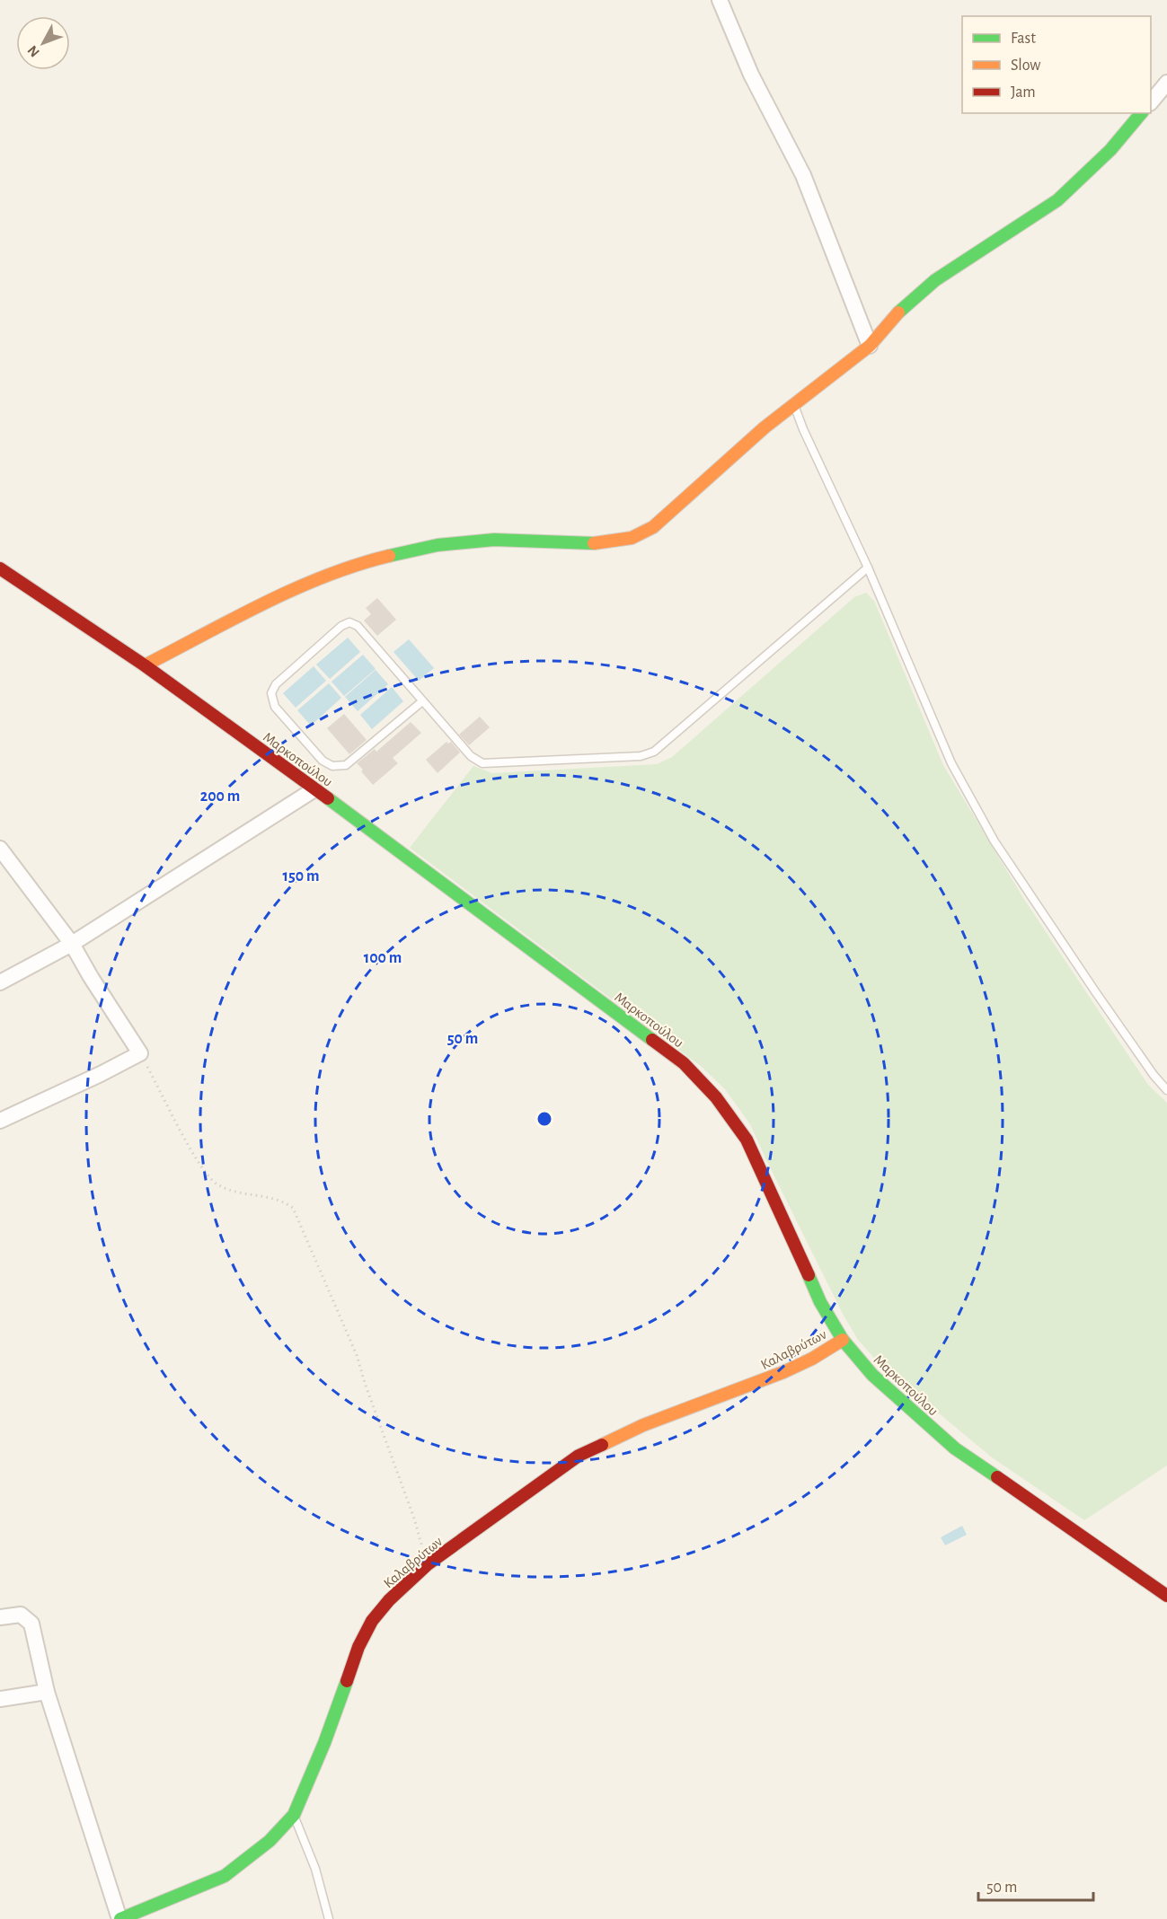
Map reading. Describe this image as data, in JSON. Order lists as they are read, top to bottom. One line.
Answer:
{"streets":{"street":["Μαρκοπούλου","Καλαβρύτων"]},"crossings":[["Μαρκοπούλου","Καλαβρύτων"]],"legend":["Fast","Slow","Jam"],"scale_bar":"50 m","north":"bottom left","rings":["200 m","150 m","100 m","50 m"]}
